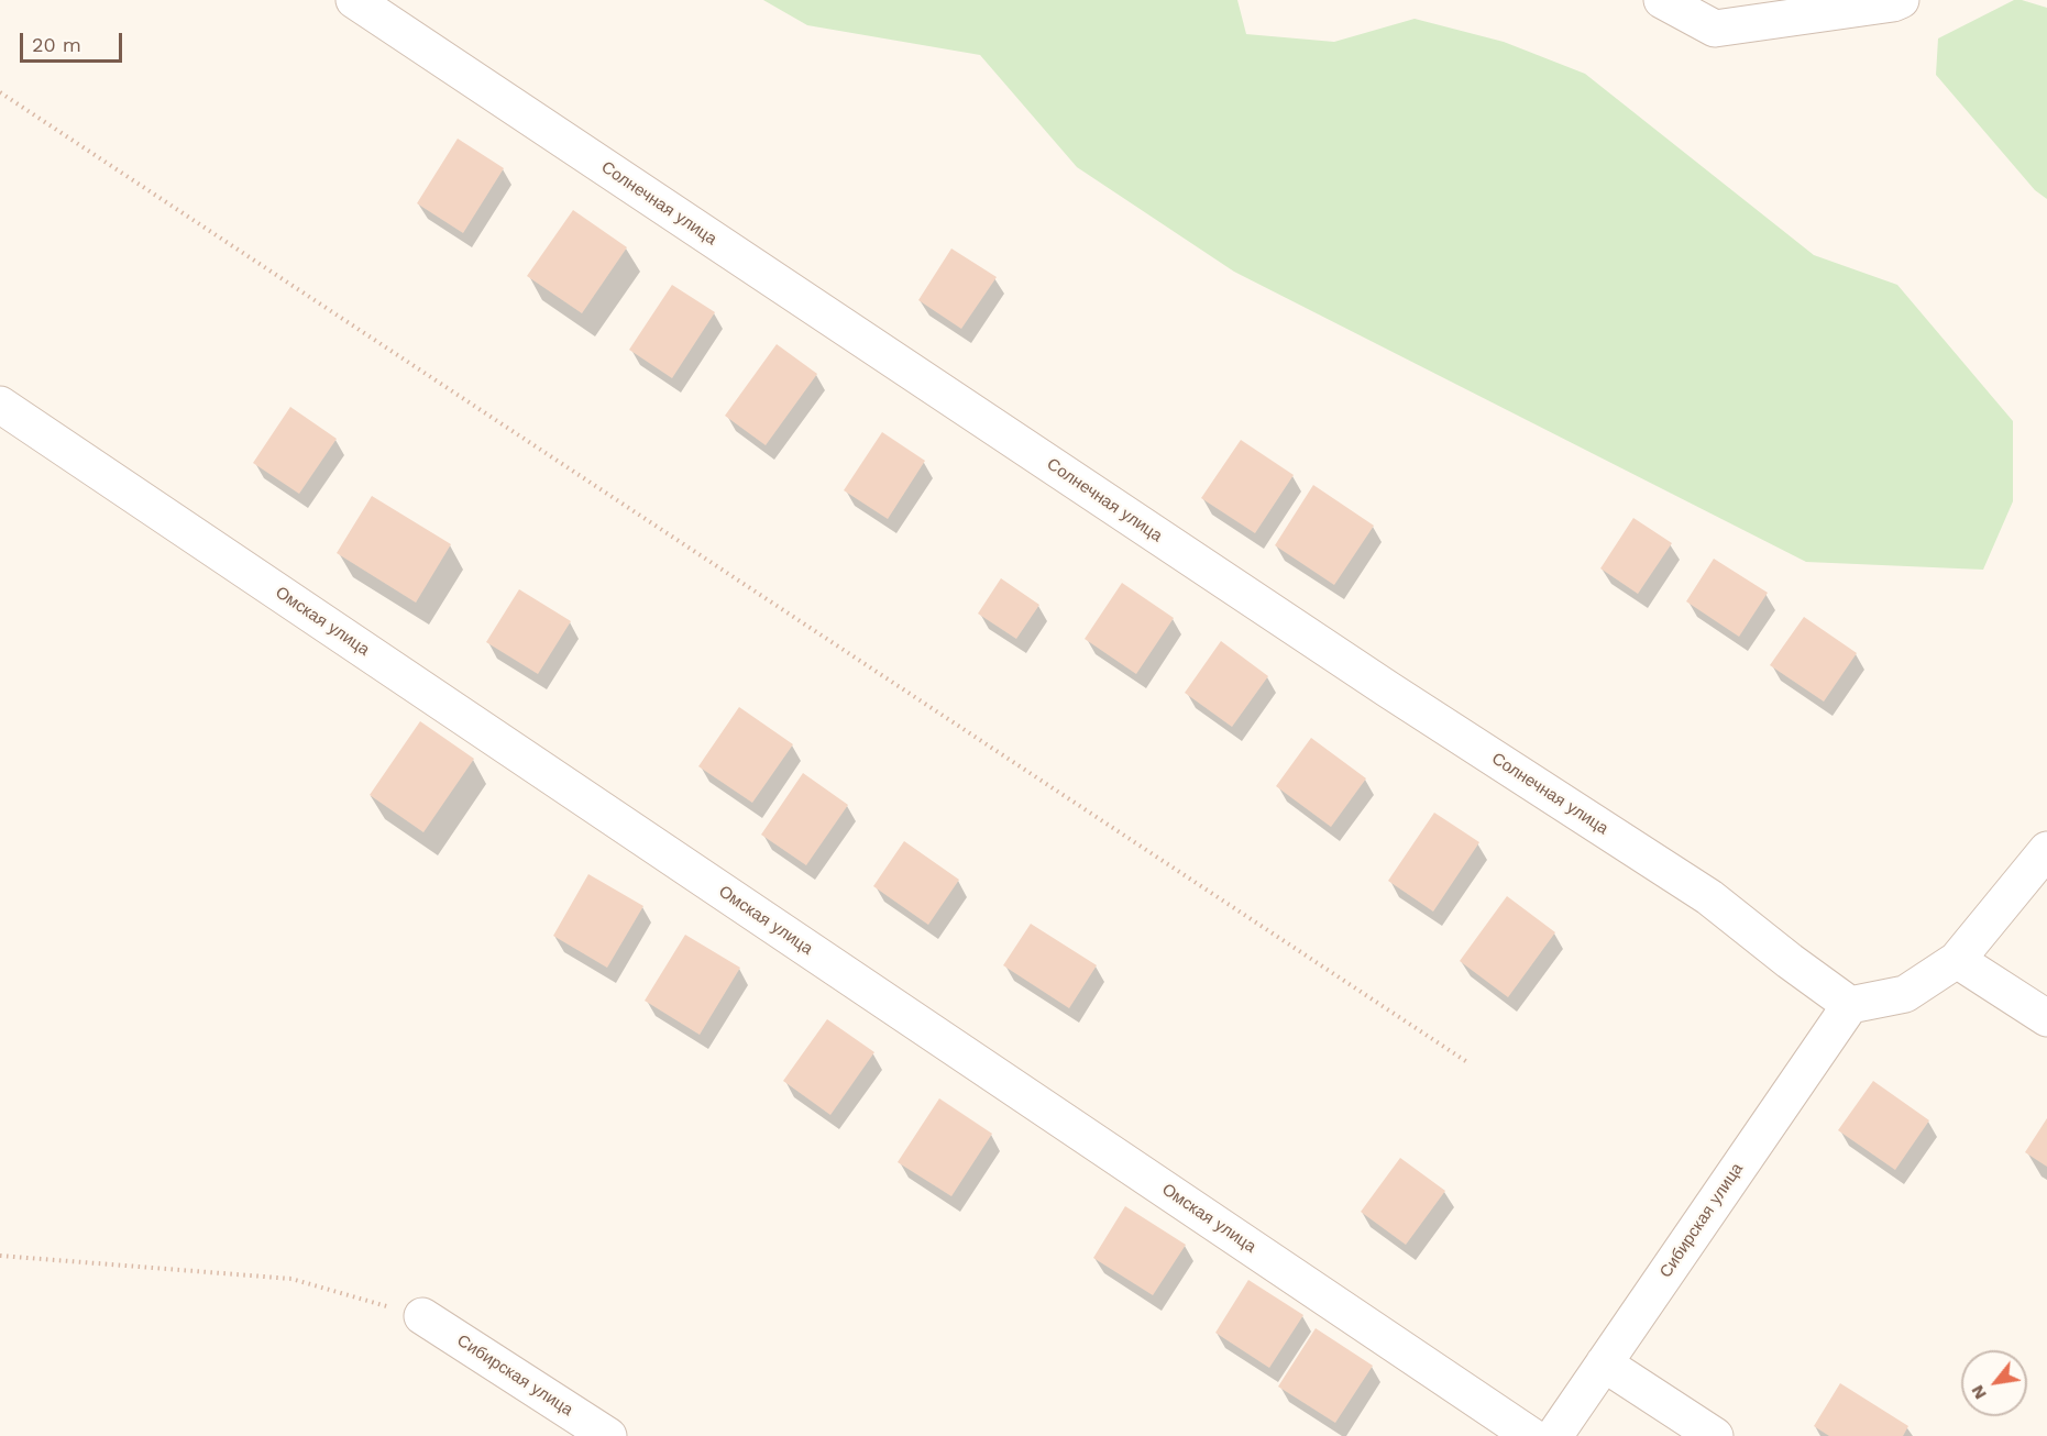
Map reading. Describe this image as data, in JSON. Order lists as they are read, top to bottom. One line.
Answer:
{"streets":{"street":["Солнечная улица","Омская улица","Сибирская улица"]},"crossings":[["Солнечная улица","Сибирская улица"]],"scale_bar":"20 m","north":"bottom left"}
